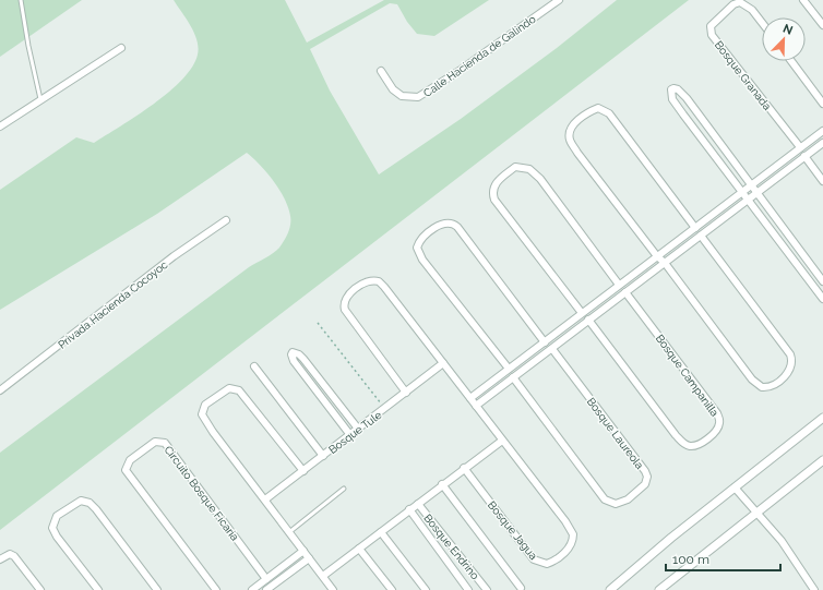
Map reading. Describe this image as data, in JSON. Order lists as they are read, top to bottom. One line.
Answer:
{"streets":{"street":["Calle Hacienda de Galindo","Bosque Granada","Privada Hacienda Cocoyoc","Bosque Campanilla","Bosque Tule","Bosque Laureola","Circuito Bosque Ficaria","Bosque Jagua","Bosque Endrino"]},"crossings":[["Bosque Tule","Bosque Jagua"]],"scale_bar":"100 m","north":"top right"}
